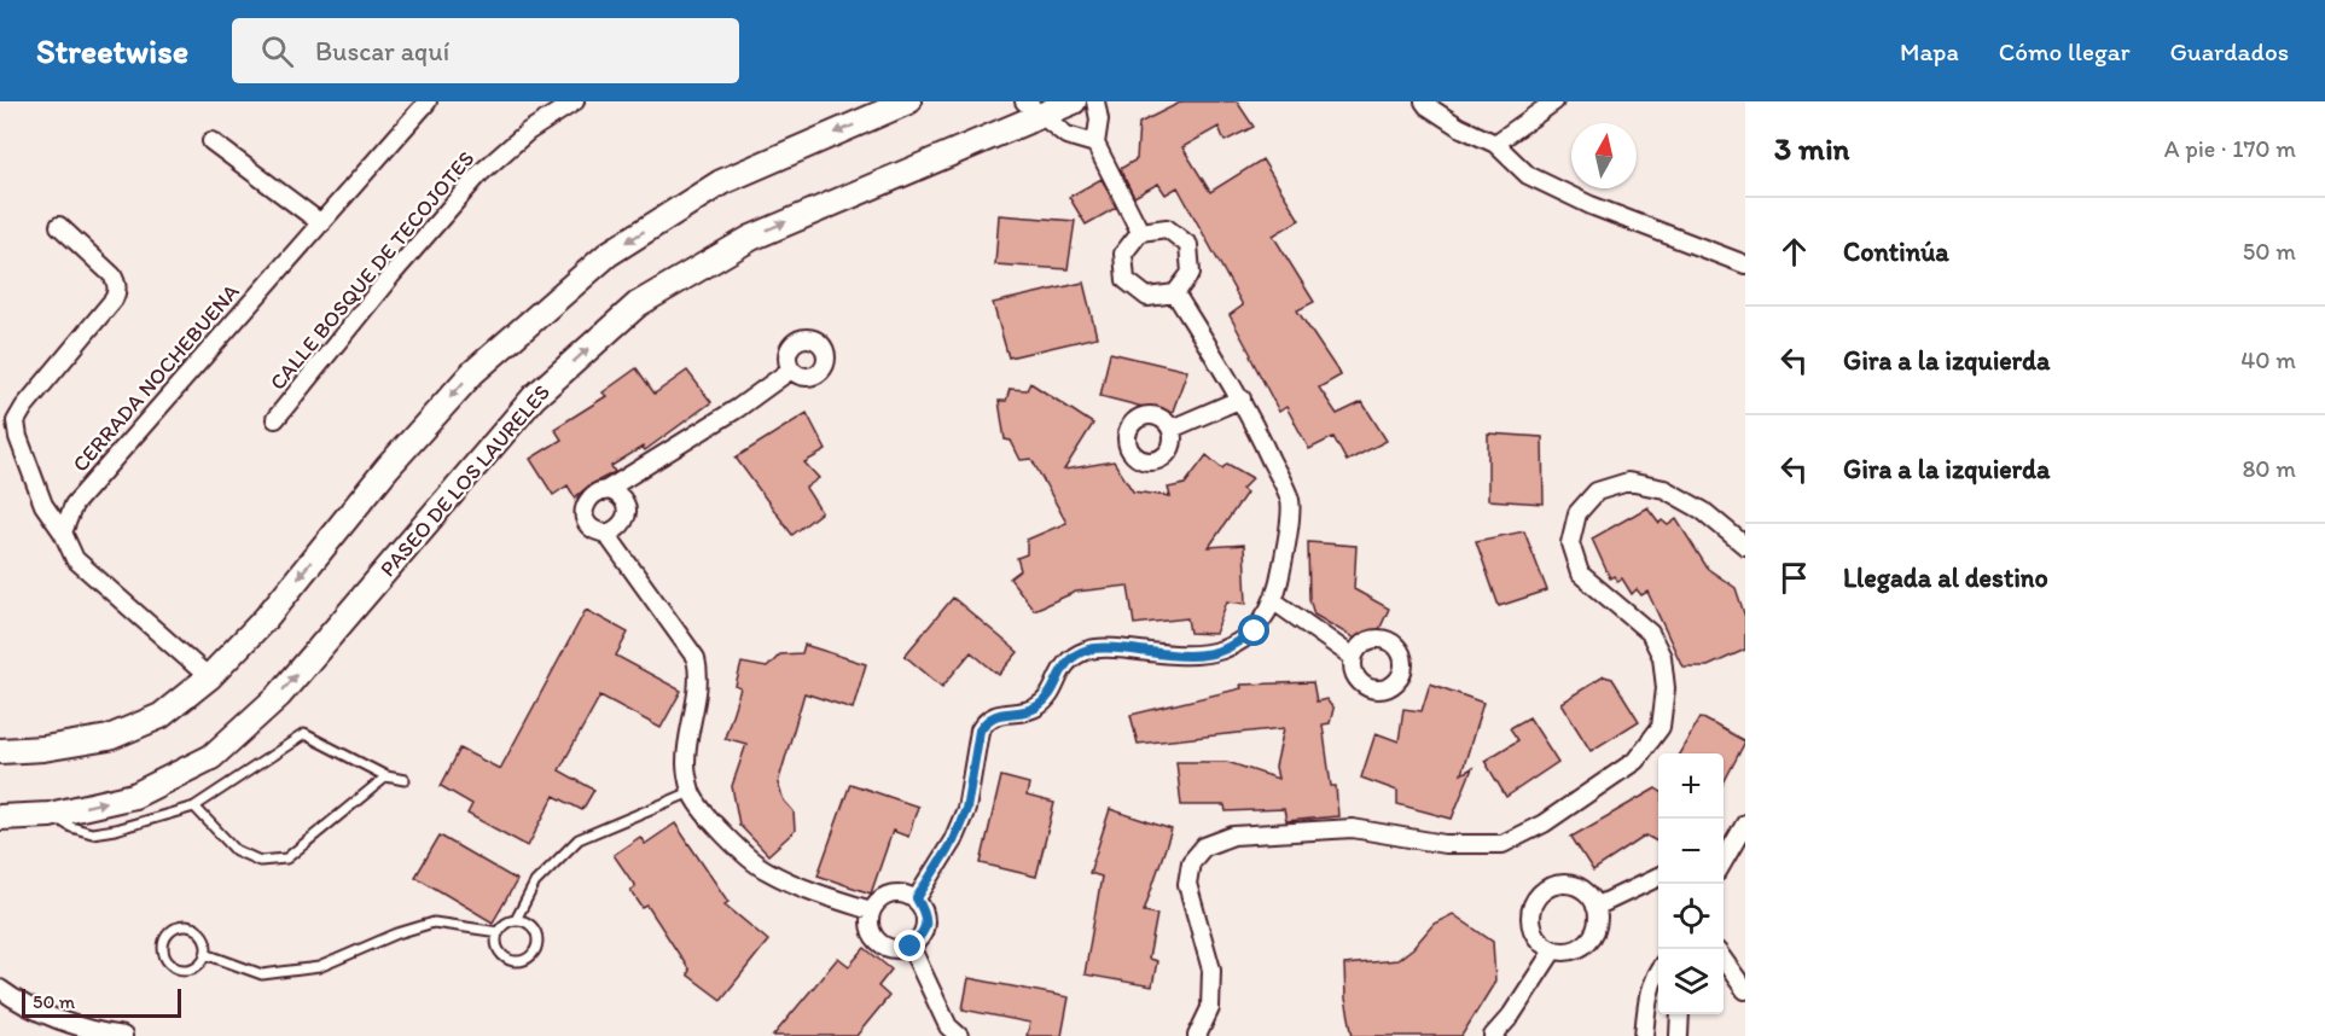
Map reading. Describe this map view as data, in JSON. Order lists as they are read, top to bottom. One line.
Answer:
{"streets":{"main road":["PASEO DE LOS LAURELES"],"street":["CALLE BOSQUE DE TECOJOTES","CERRADA NOCHEBUENA"]},"scale_bar":"50 m","north":"top","page":{"header":"Streetwise","search":"Buscar aquí","nav":["Mapa","Cómo llegar","Guardados"],"heading":["3 min","A pie · 170 m"],"list":[["Continúa","50 m"],["Gira a la izquierda","40 m"],["Gira a la izquierda","80 m"],"Llegada al destino"],"map_buttons":["+","−"],"scale":"50 m"}}
